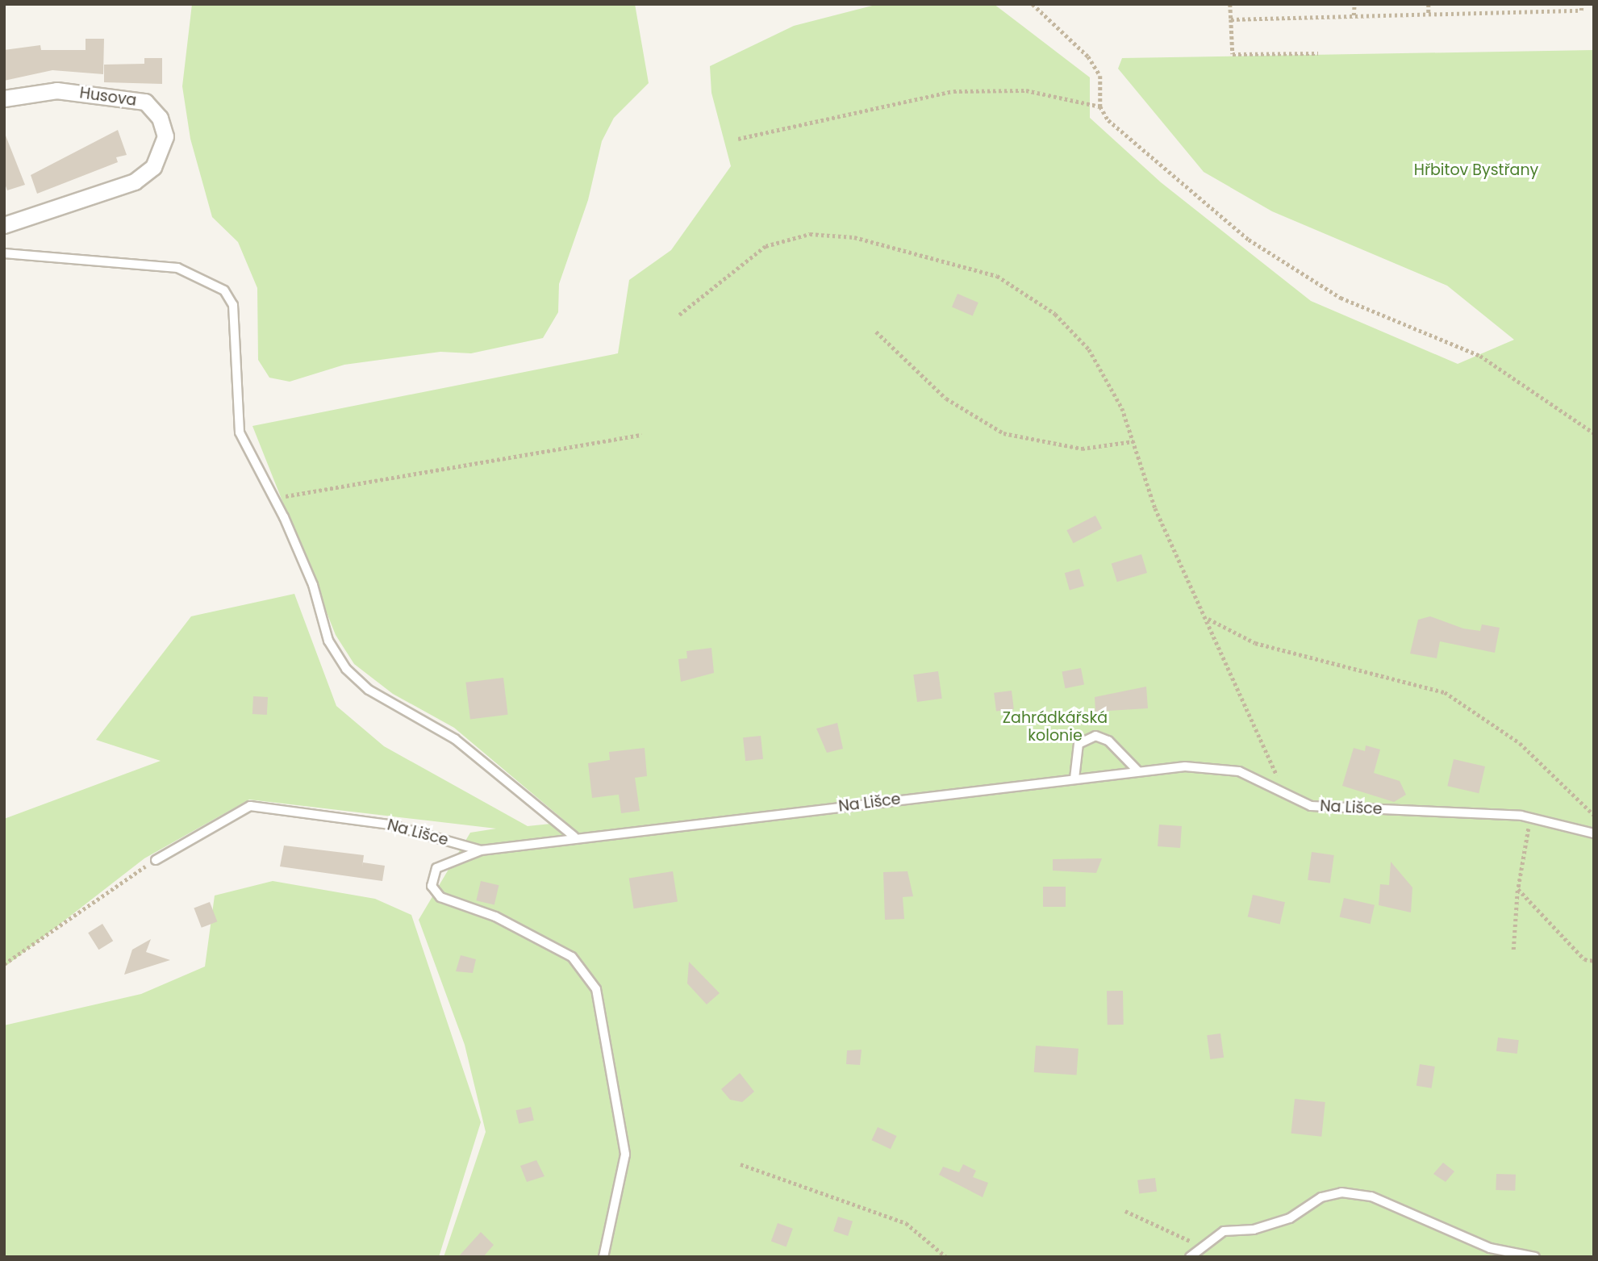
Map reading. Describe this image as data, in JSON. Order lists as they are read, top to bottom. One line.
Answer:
{"streets":{"street":["Husova"],"lane":["Na Lišce"]},"parks":["Hřbitov Bystřany","Zahrádkářská kolonie"]}
